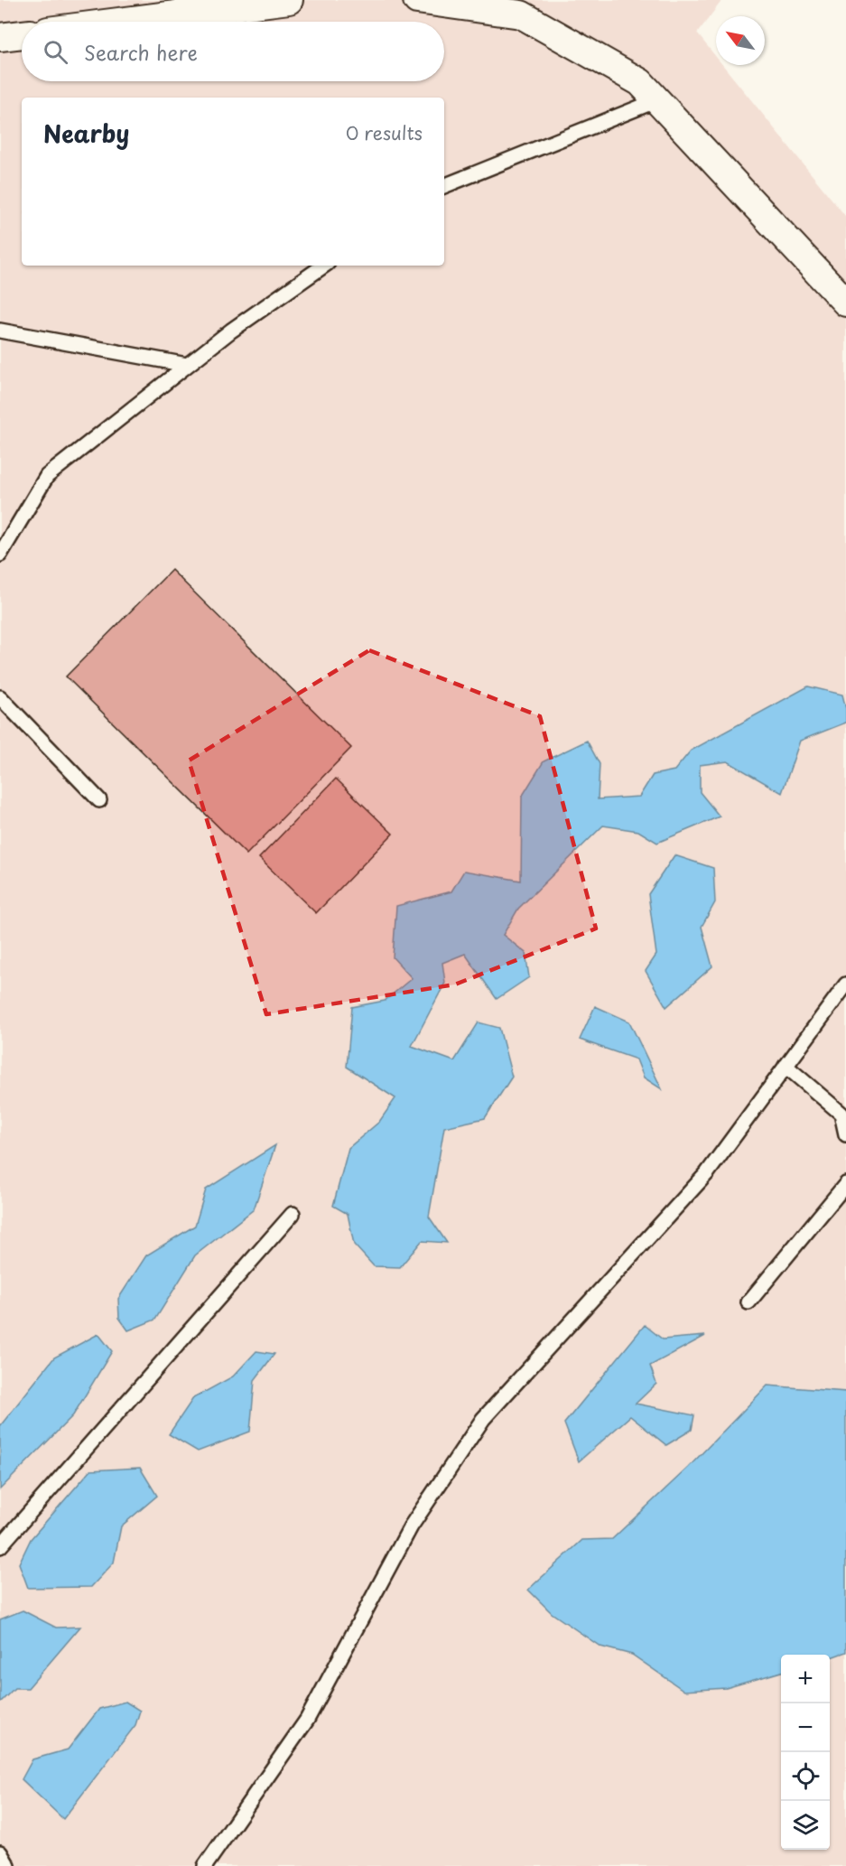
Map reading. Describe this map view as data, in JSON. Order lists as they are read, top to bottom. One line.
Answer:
{"north":"top left","page":{"search":"Search here","heading":["Nearby","0 results"],"map_buttons":["+","−"]}}
